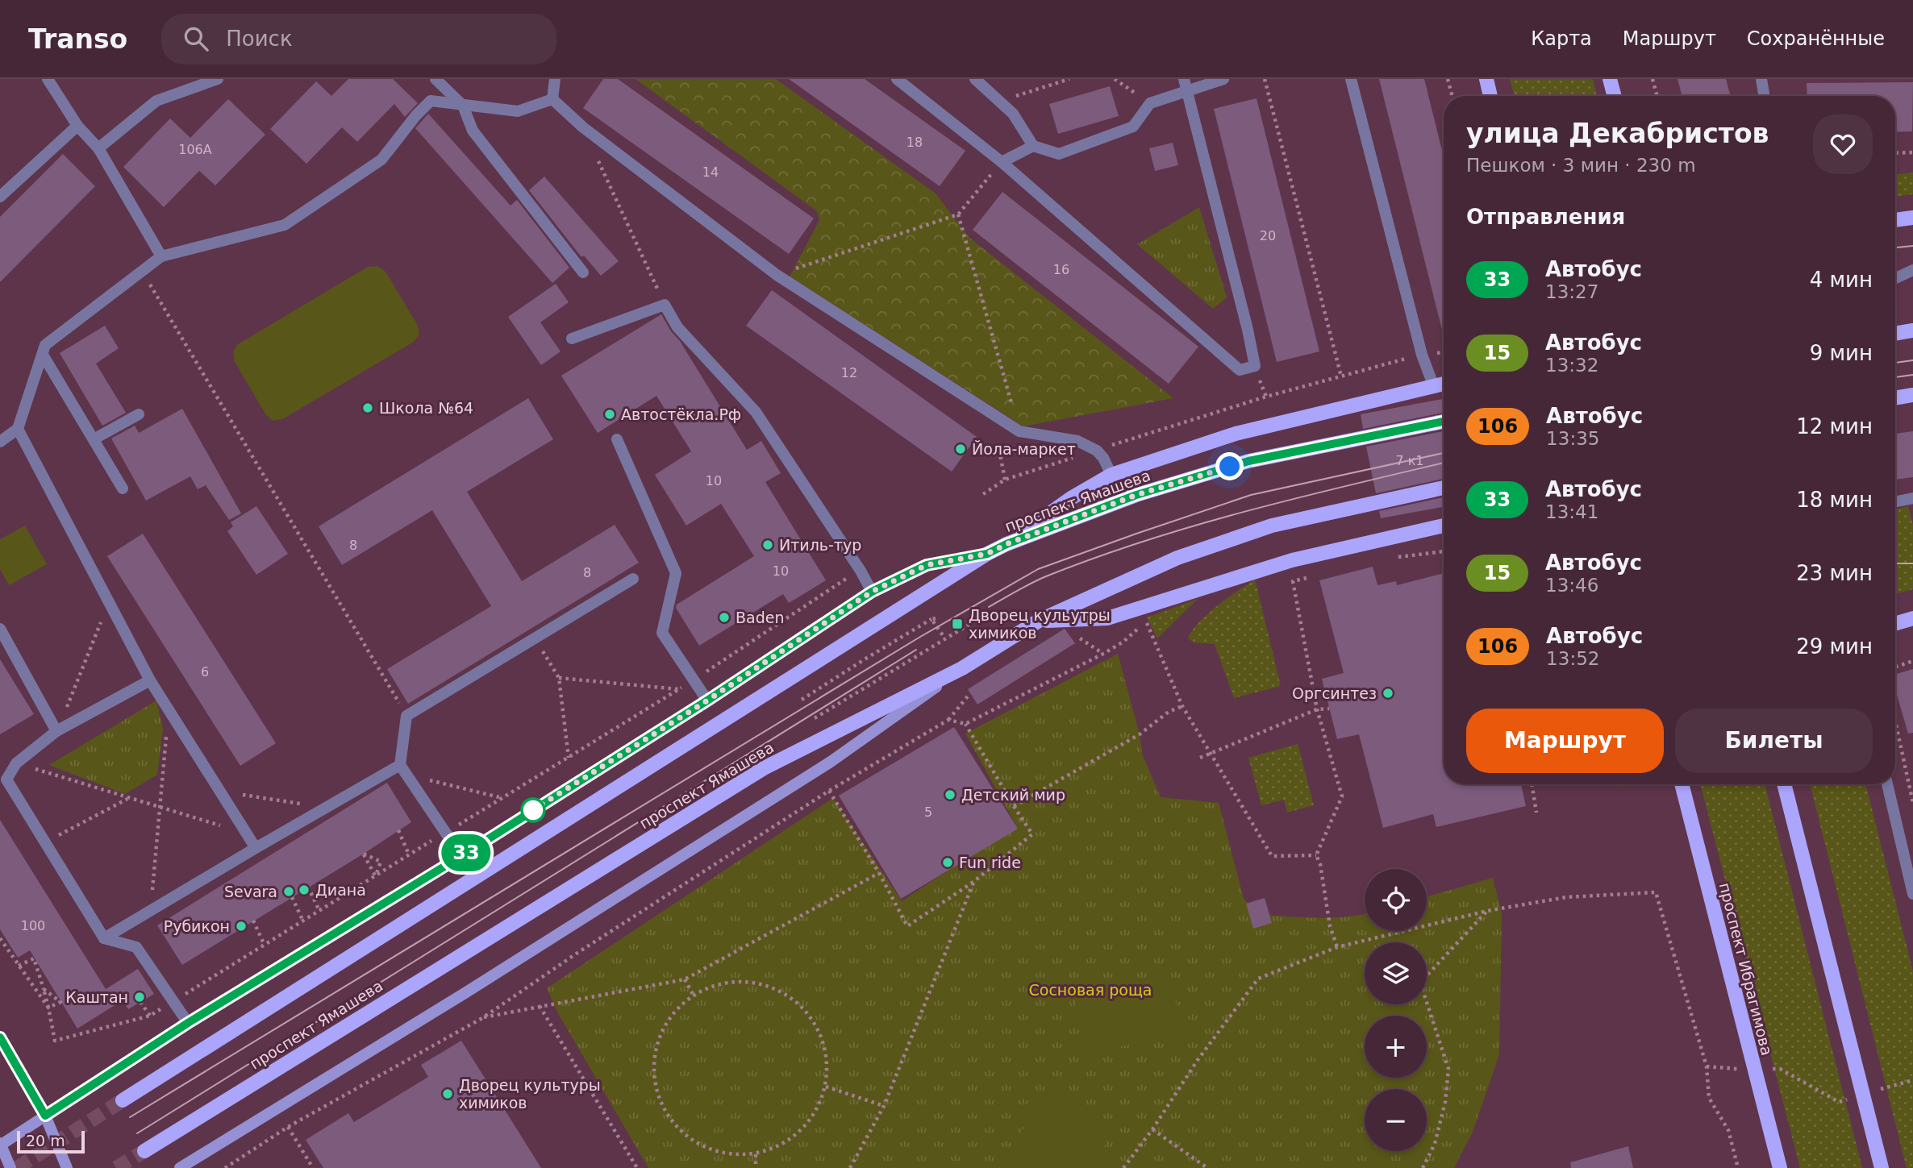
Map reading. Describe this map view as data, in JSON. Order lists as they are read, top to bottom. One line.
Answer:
{"streets":{"main road":["проспект Ямашева","проспект Ибрагимова"]},"parks":["Сосновая роща"],"places":{"other":["Школа №64","Автостёкла.Рф","Йола-маркет","Итиль-тур","Baden","Оргсинтез","Детский мир","Fun ride","Диана","Sevara","Рубикон","Каштан","Дворец культуры химиков"],"transit":["Дворец кульутры химиков"]},"lines":["bus line 33"],"house_numbers":["18","106А","14","20","16","12","7 к1","10","8","10","8","6","5","100"],"scale_bar":"20 m","page":{"header":"Transo","search":"Поиск","nav":["Карта","Маршрут","Сохранённые"],"on_map":"33","heading":[["улица Декабристов","Пешком · 3 мин · 230 m"],"Отправления"],"list":[{"mark":"33","name":"Автобус","note":"13:27","value":"4 мин"},{"mark":"15","name":"Автобус","note":"13:32","value":"9 мин"},{"mark":"106","name":"Автобус","note":"13:35","value":"12 мин"},{"mark":"33","name":"Автобус","note":"13:41","value":"18 мин"},{"mark":"15","name":"Автобус","note":"13:46","value":"23 мин"},{"mark":"106","name":"Автобус","note":"13:52","value":"29 мин"}],"buttons":["Маршрут","Билеты"],"map_buttons":["+","−"],"scale":"20 m"}}
